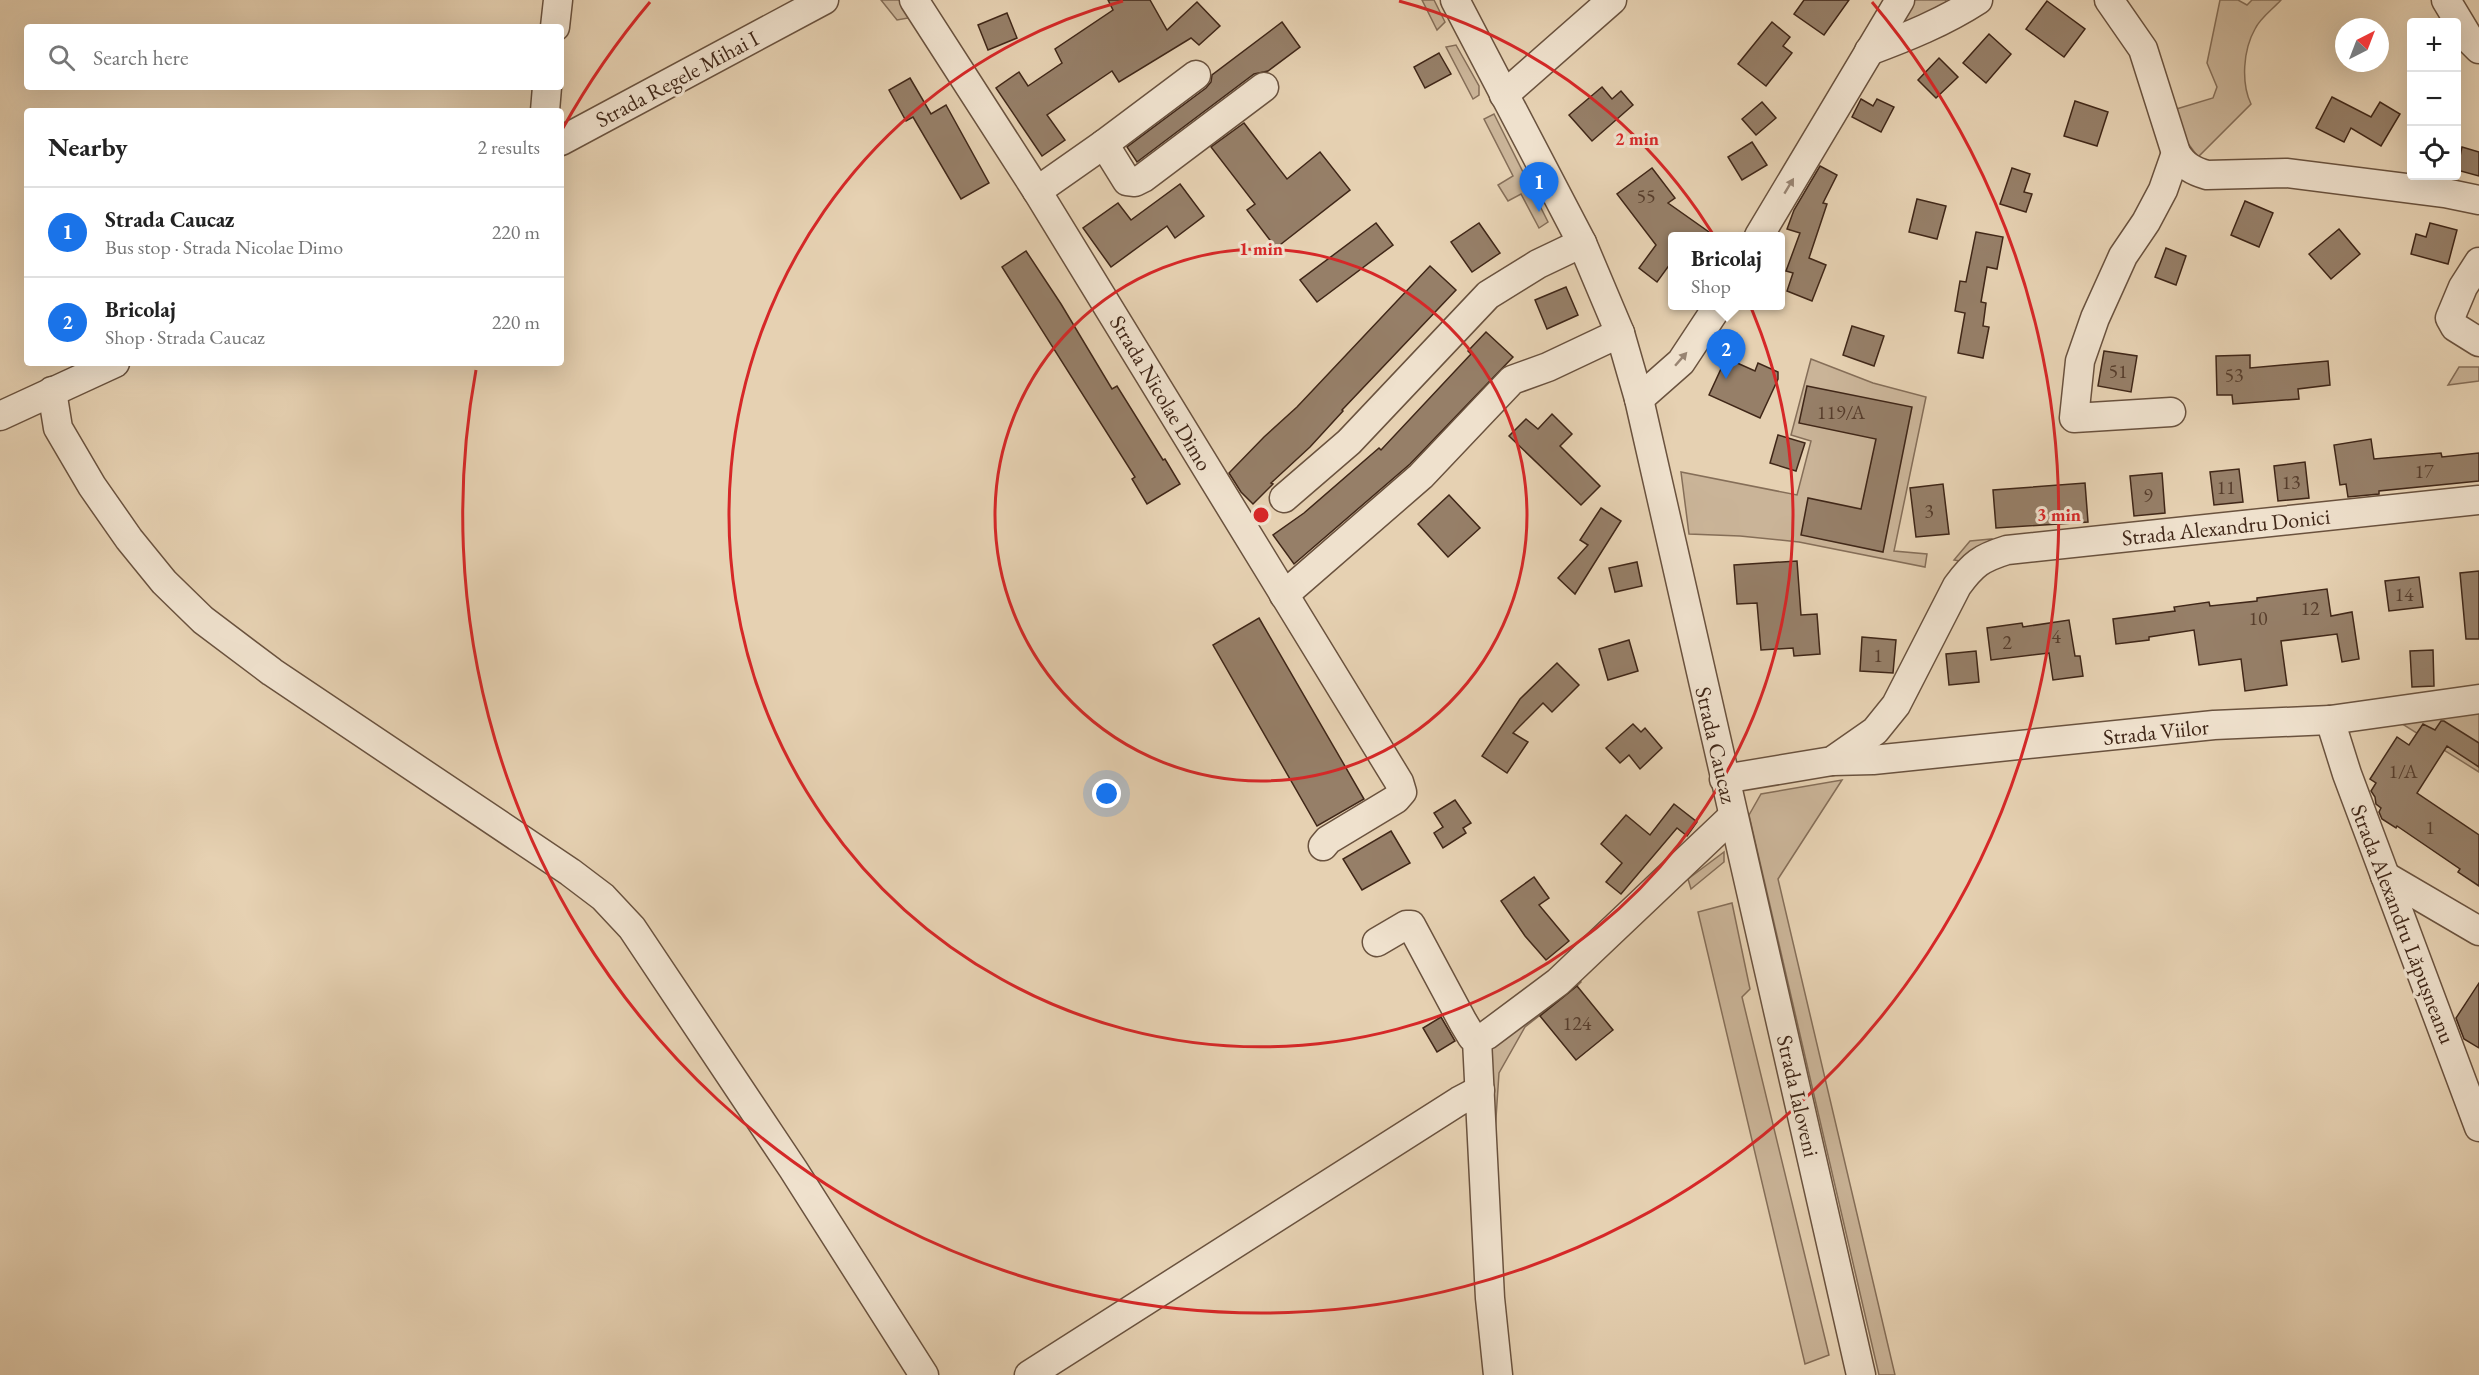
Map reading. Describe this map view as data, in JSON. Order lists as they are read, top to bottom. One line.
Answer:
{"streets":{"street":["Strada Regele Mihai I","Strada Nicolae Dimo","Strada Alexandru Donici","Strada Viilor","Strada Caucaz","Strada Alexandru Lăpușneanu","Strada Ialoveni"]},"crossings":[["Strada Alexandru Donici","Strada Viilor"],["Strada Alexandru Donici","Strada Caucaz"],["Strada Viilor","Strada Alexandru Lăpușneanu"],["Strada Caucaz","Strada Ialoveni"]],"house_numbers":["55","51","53","119/A","17","13","11","9","3","14","12","10","4","2","1","1/A","1","124"],"north":"top right","page":{"map_buttons":["+","−"],"search":"Search here","heading":["Nearby","2 results"],"pins":["1","2"],"list":[{"mark":"1","name":"Strada Caucaz","note":"Bus stop · Strada Nicolae Dimo","value":"220 m"},{"mark":"2","name":"Bricolaj","note":"Shop · Strada Caucaz","value":"220 m"}],"popup":["Bricolaj","Shop"]},"rings":["2 min","1 min","3 min"]}
